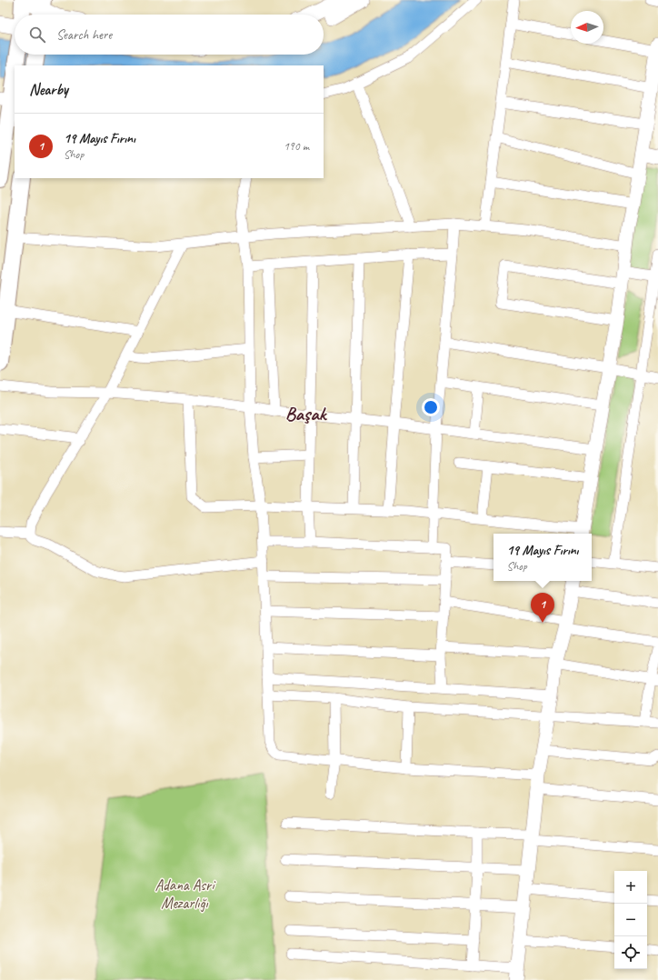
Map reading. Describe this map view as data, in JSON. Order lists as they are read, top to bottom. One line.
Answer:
{"districts":["Başak"],"parks":["Adana Asri Mezarlığı"],"north":"left","page":{"search":"Search here","heading":"Nearby","list":[{"mark":"1","name":"19 Mayıs Fırını","note":"Shop","value":"190 m"}],"popup":["19 Mayıs Fırını","Shop"],"pins":"1","map_buttons":["+","−"]}}
